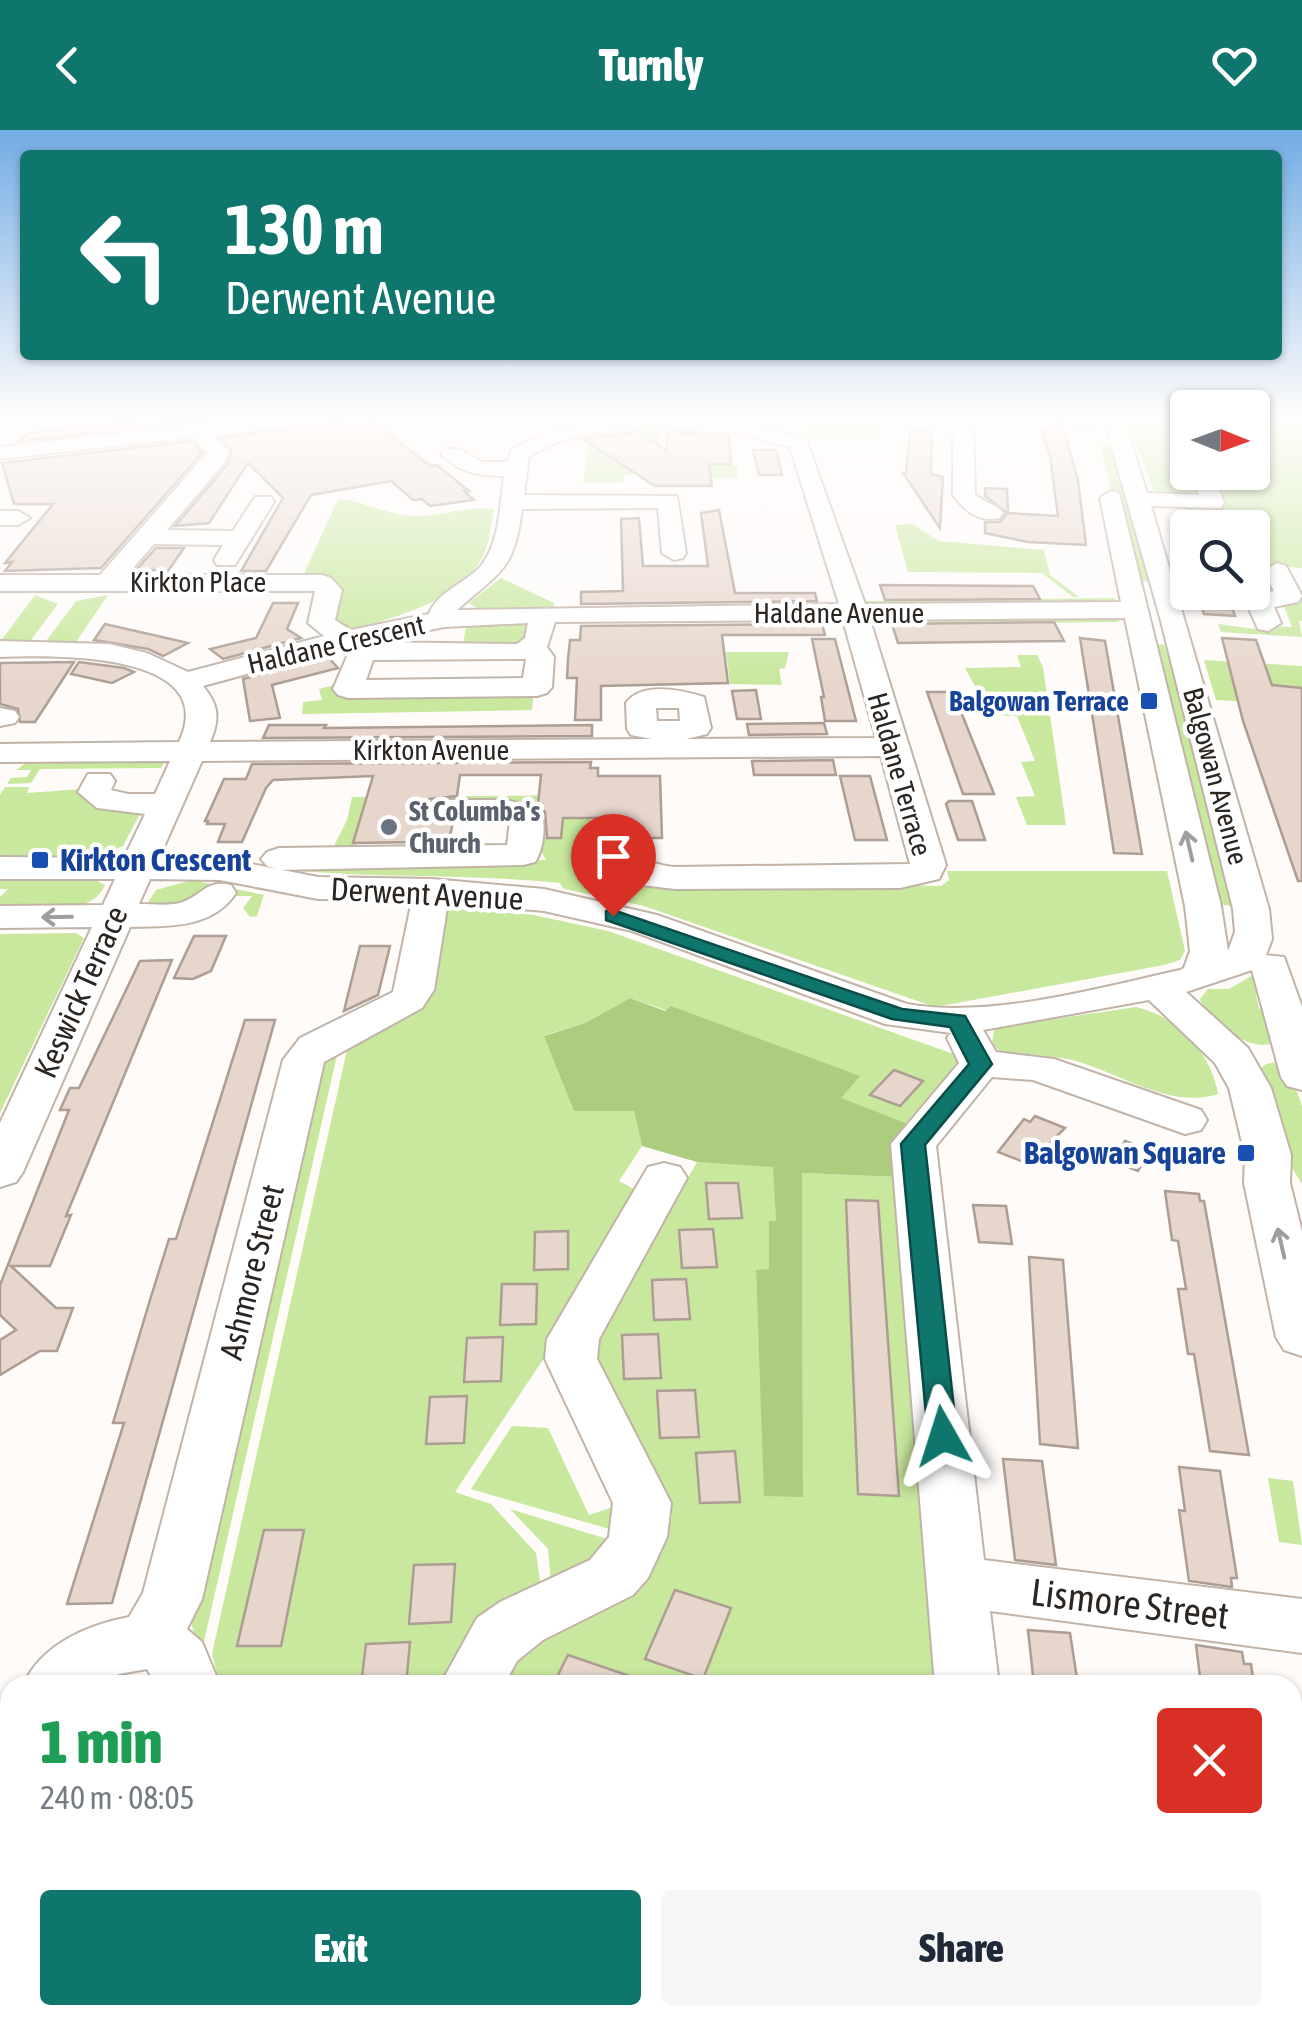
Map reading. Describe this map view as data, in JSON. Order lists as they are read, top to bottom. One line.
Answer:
{"streets":{"street":["Kirkton Place","Haldane Avenue","Haldane Crescent","Kirkton Avenue","Haldane Terrace","Balgowan Avenue","Derwent Avenue","Keswick Terrace","Ashmore Street","Lismore Street"]},"crossings":[["Kirkton Place","Haldane Crescent"],["Haldane Avenue","Haldane Crescent"],["Haldane Avenue","Haldane Terrace"],["Haldane Avenue","Balgowan Avenue"],["Kirkton Avenue","Haldane Terrace"],["Balgowan Avenue","Derwent Avenue"],["Derwent Avenue","Keswick Terrace"],["Derwent Avenue","Ashmore Street"]],"places":{"transit":["Balgowan Terrace","Kirkton Crescent","Balgowan Square"],"other":["St Columba's Church"]},"north":"right","page":{"header":"Turnly","turn":["130 m","Derwent Avenue"],"heading":["1 min","240 m · 08:05"],"buttons":["Exit","Share"]}}
